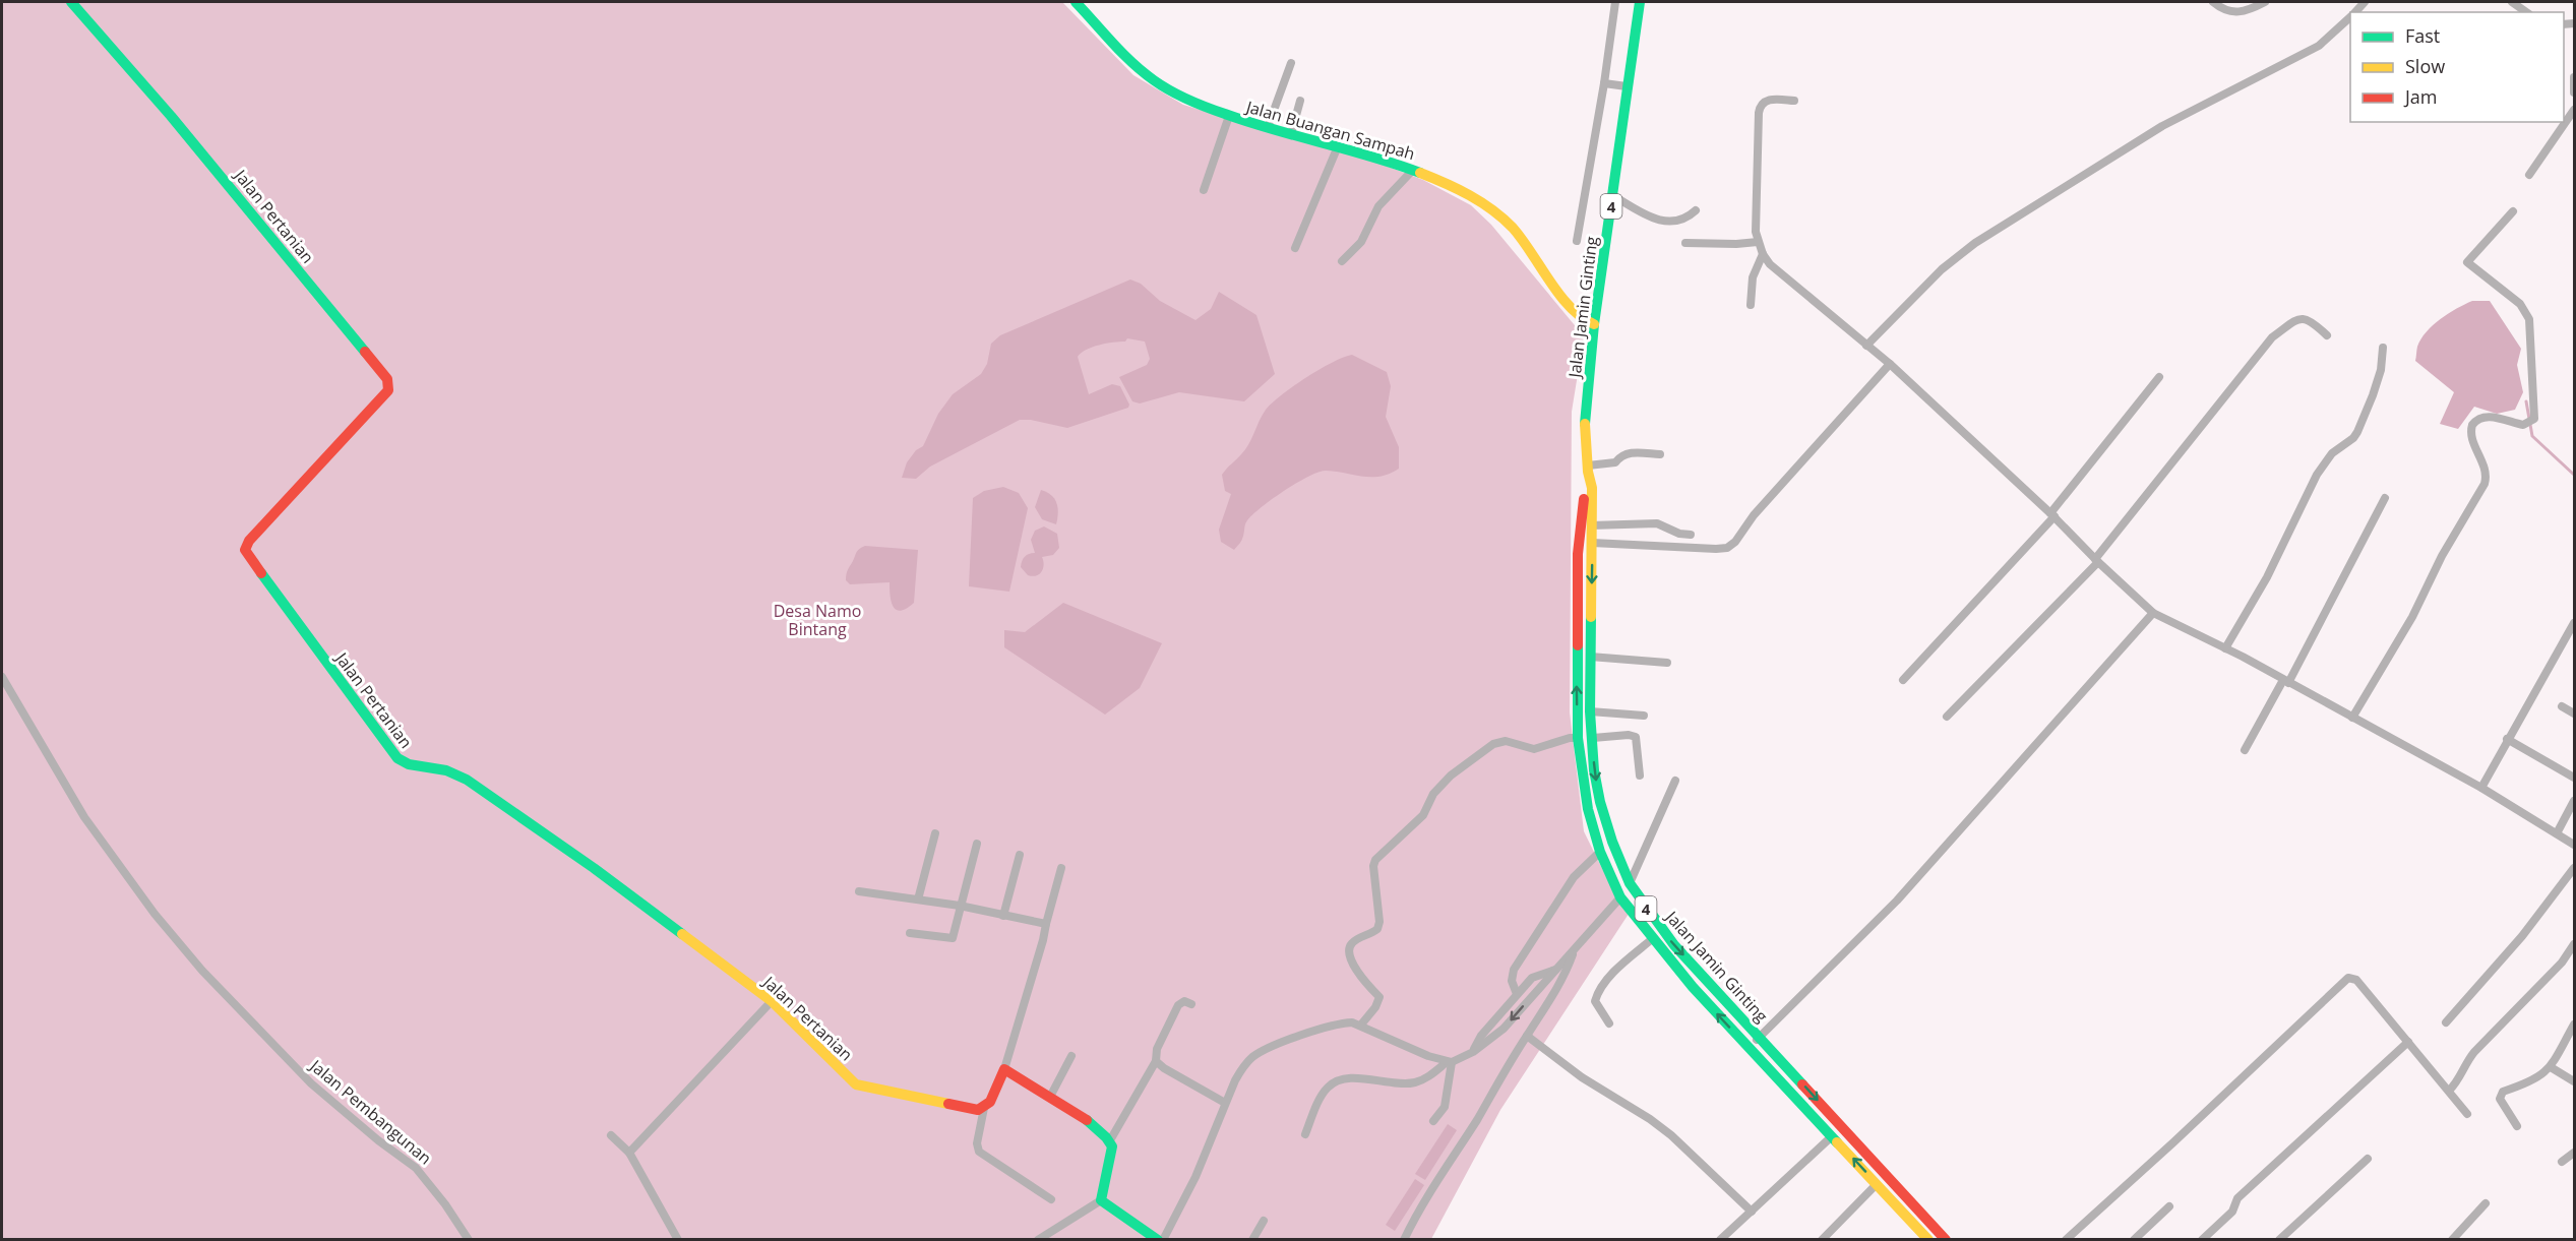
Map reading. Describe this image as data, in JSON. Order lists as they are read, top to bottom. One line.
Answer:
{"streets":{"main road":["Jalan Buangan Sampah","4","Jalan Pertanian","Jalan Jamin Ginting"],"street":["Jalan Pembangunan"]},"crossings":[["Jalan Buangan Sampah","Jalan Jamin Ginting"]],"parks":["Desa Namo Bintang"],"legend":["Fast","Slow","Jam"]}
